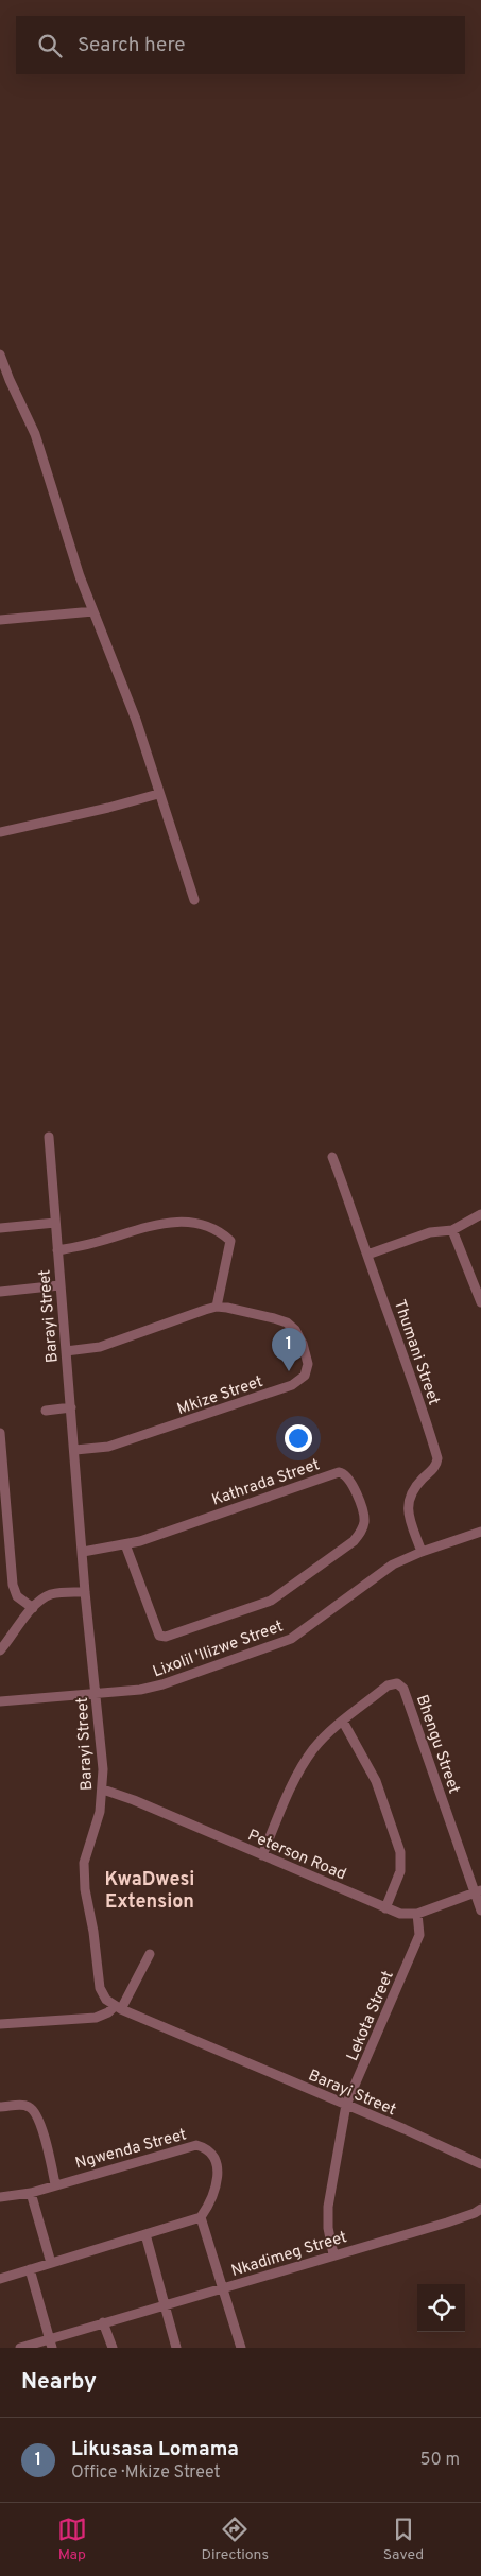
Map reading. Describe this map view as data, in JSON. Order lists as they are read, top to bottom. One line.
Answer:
{"streets":{"street":["Barayi Street","Thumani Street","Mkize Street","Kathrada Street","Lixolil 'Ilizwe Street","Bhengu Street","Peterson Road","Lekota Street","Ngwenda Street","Nkadimeg Street"]},"crossings":[["Barayi Street","Mkize Street"],["Barayi Street","Kathrada Street"],["Barayi Street","Lixolil 'Ilizwe Street"],["Barayi Street","Peterson Road"],["Barayi Street","Lekota Street"],["Thumani Street","Lixolil 'Ilizwe Street"],["Bhengu Street","Peterson Road"],["Peterson Road","Lekota Street"],["Lekota Street","Nkadimeg Street"]],"districts":["KwaDwesi Extension"],"page":{"search":"Search here","pins":"1","heading":"Nearby","list":[{"mark":"1","name":"Likusasa Lomama","note":"Office · Mkize Street","value":"50 m"}],"nav":["Map","Directions","Saved"]}}
